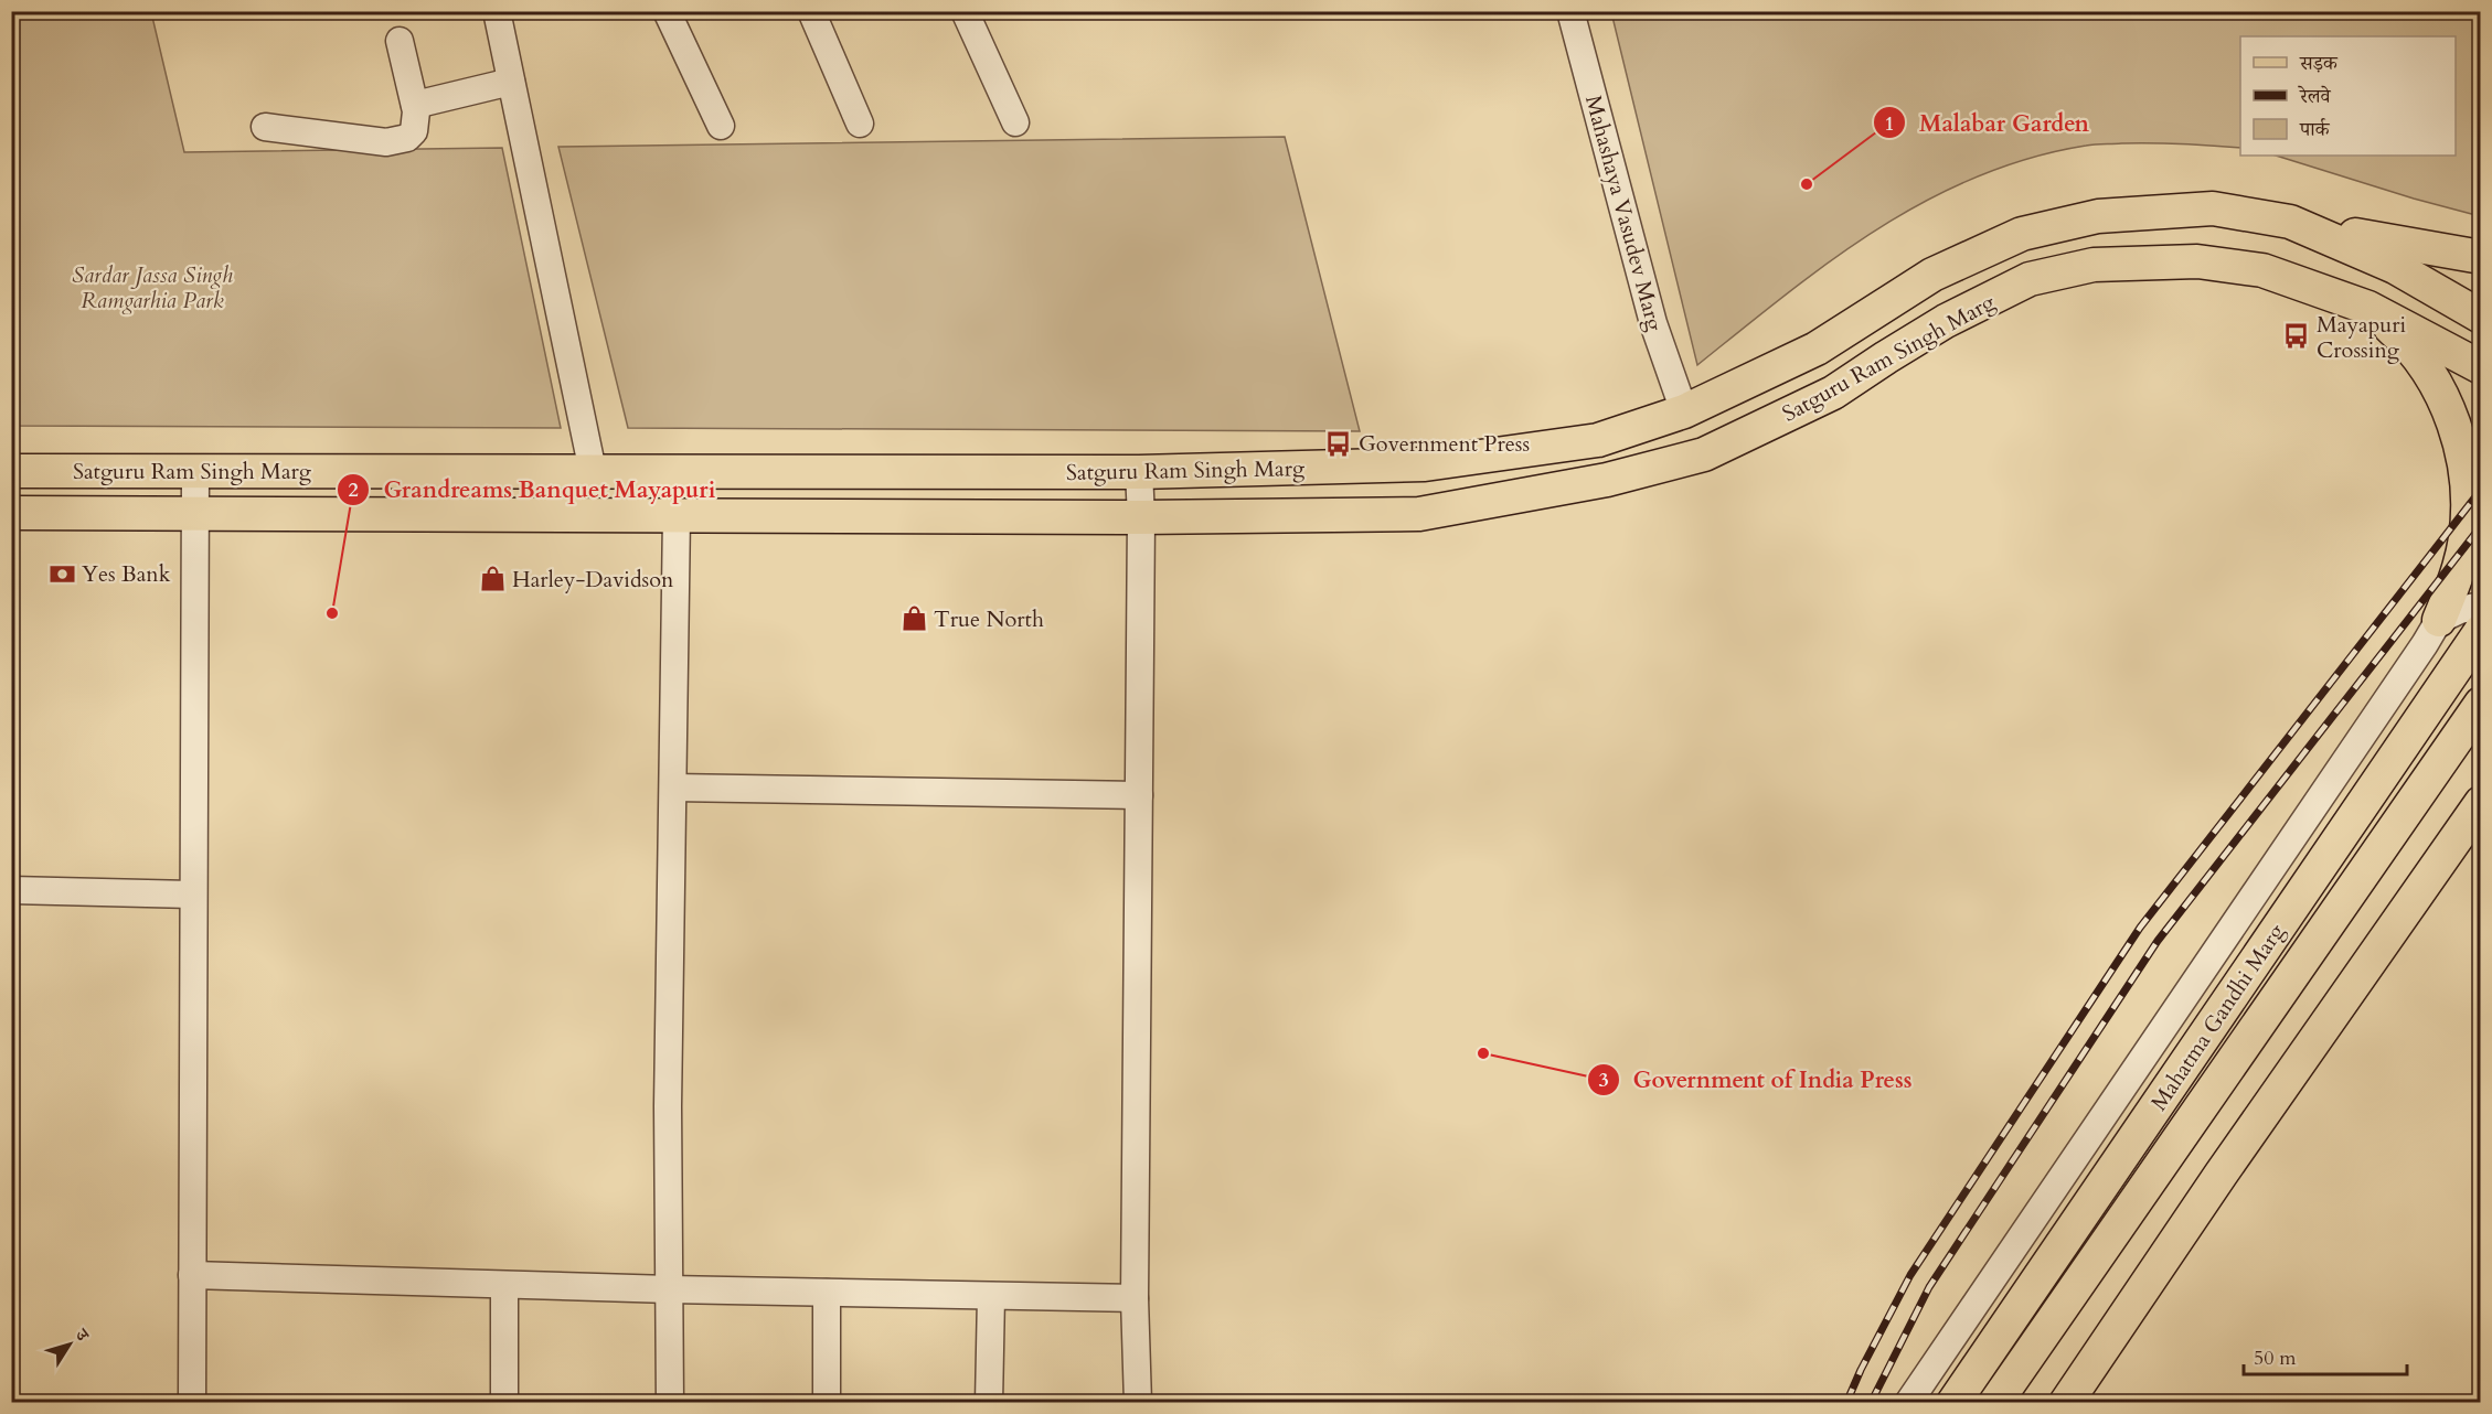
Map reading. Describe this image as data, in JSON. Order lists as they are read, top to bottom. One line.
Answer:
{"streets":{"main road":["Satguru Ram Singh Marg","Mahatma Gandhi Marg"],"street":["Mahashaya Vasudev Marg"]},"crossings":[["Mahashaya Vasudev Marg","Satguru Ram Singh Marg"]],"parks":["Sardar Jassa Singh Ramgarhia Park"],"places":{"other":["Malabar Garden","Grandreams Banquet Mayapuri","Government of India Press"],"bus stop":["Mayapuri Crossing","Government Press"],"bank":["Yes Bank"],"shop":["Harley-Davidson","True North"]},"legend":["सड़क","रेलवे","पार्क"],"scale_bar":"50 m","north":"top right"}
